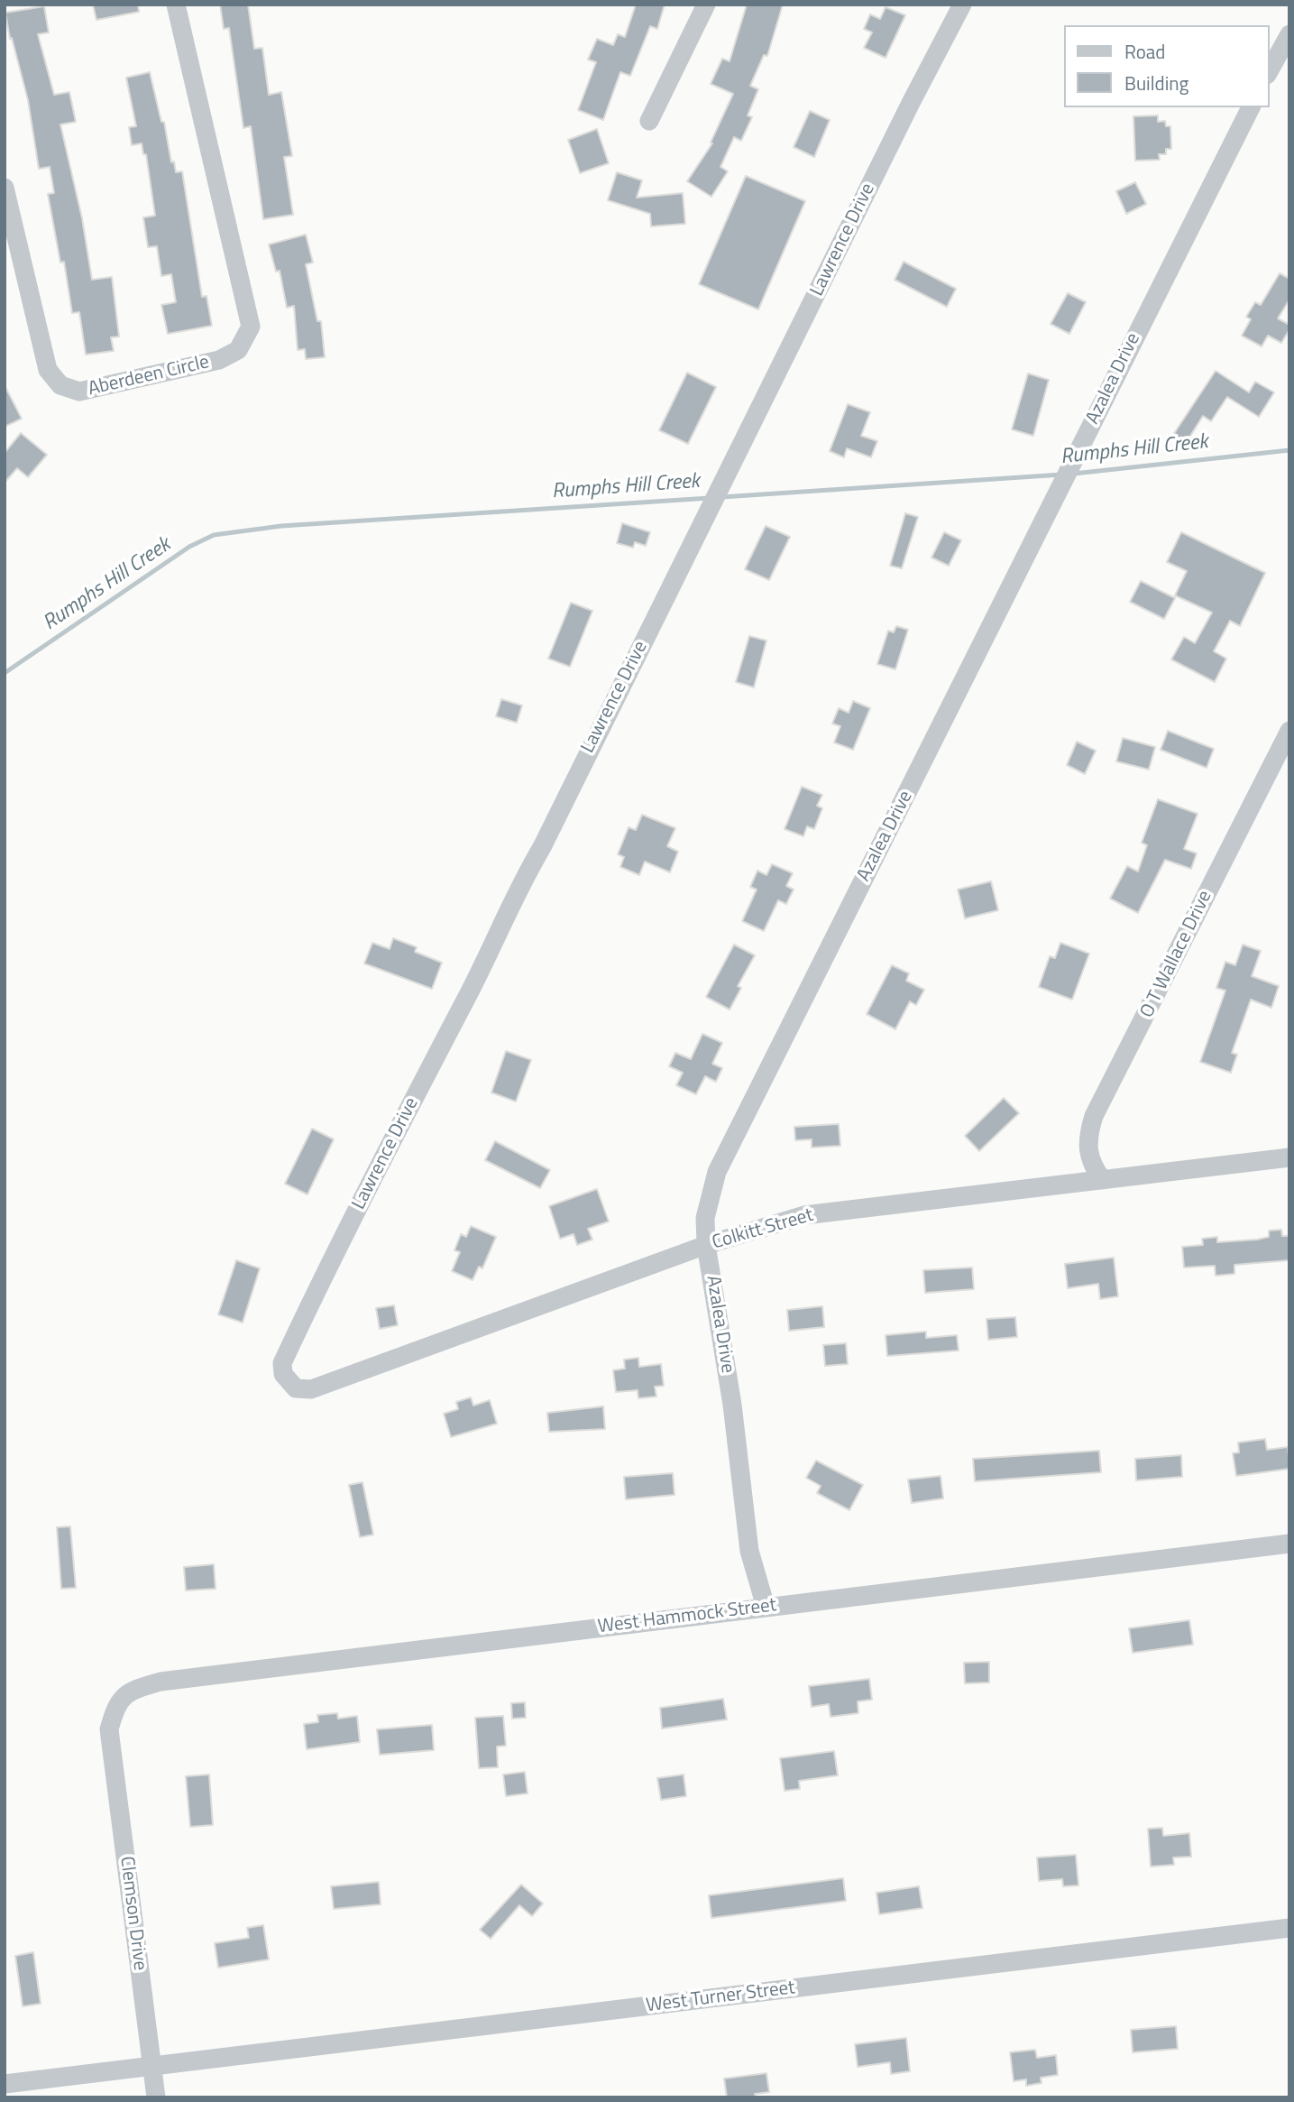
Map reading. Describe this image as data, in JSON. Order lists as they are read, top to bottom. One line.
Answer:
{"streets":{"street":["Lawrence Drive","Aberdeen Circle","Azalea Drive","O T Wallace Drive","Colkitt Street","West Hammock Street","Clemson Drive","West Turner Street"]},"crossings":[["Lawrence Drive","Colkitt Street"],["Azalea Drive","Colkitt Street"],["Azalea Drive","West Hammock Street"],["O T Wallace Drive","Colkitt Street"],["West Hammock Street","Clemson Drive"],["Clemson Drive","West Turner Street"]],"water":["Rumphs Hill Creek"],"legend":["Road","Building"]}
